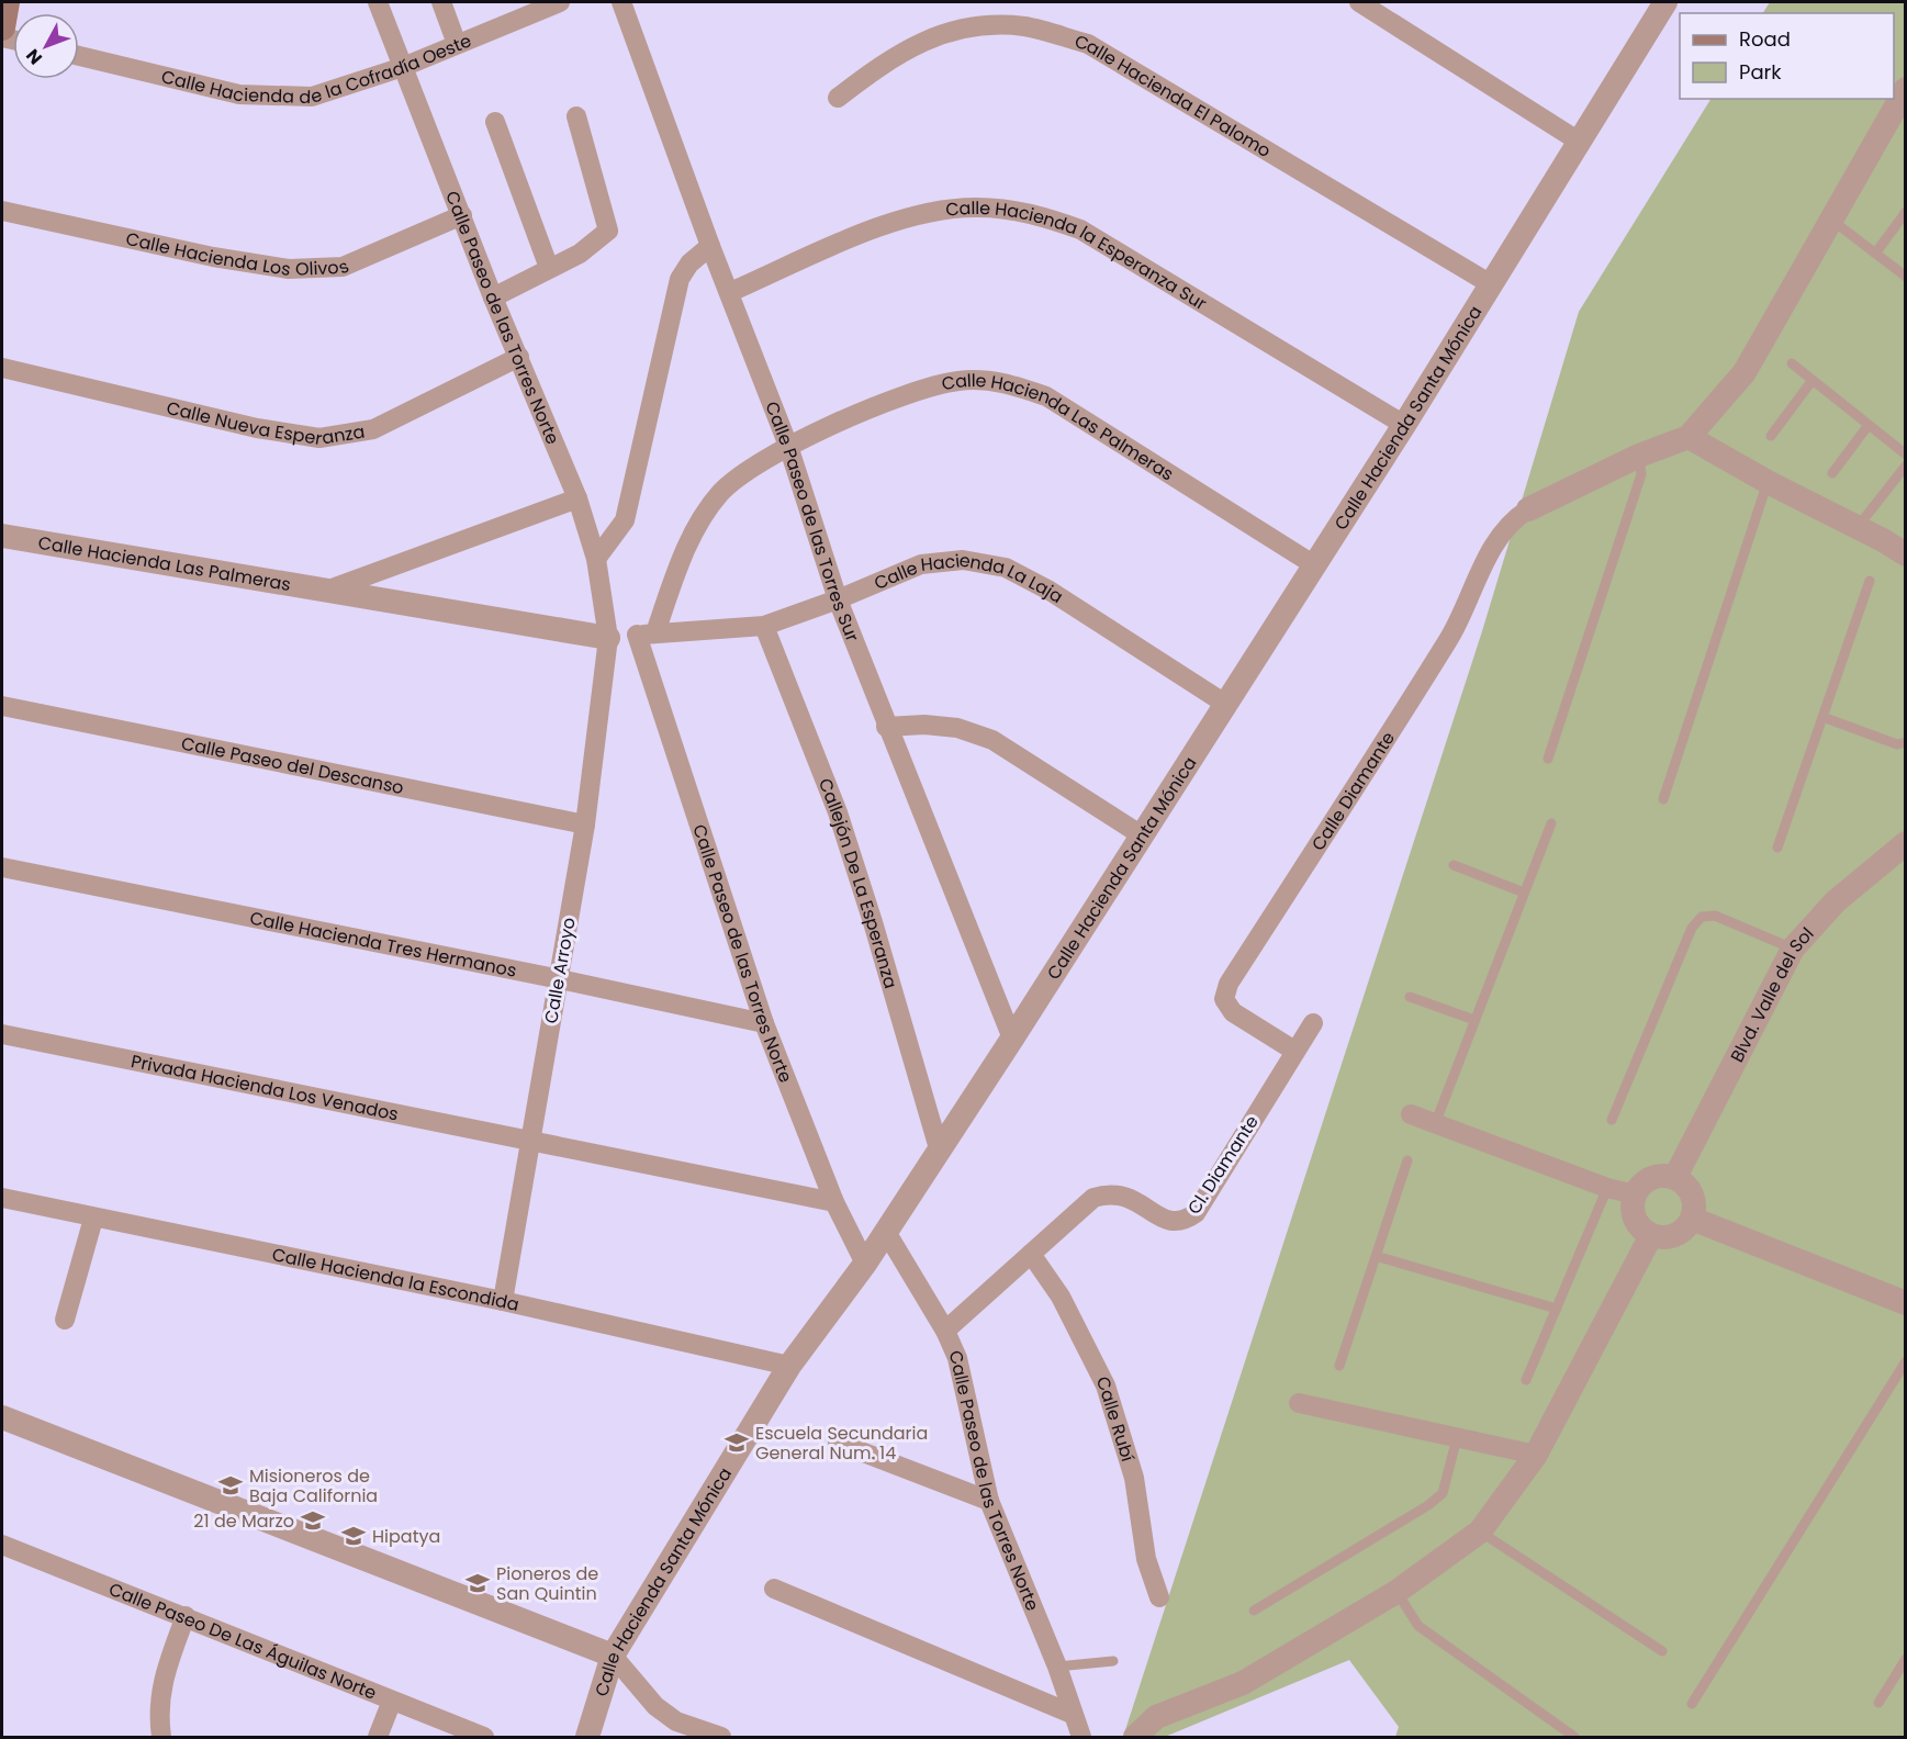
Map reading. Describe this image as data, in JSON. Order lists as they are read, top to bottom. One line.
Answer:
{"streets":{"street":["Calle Hacienda de la Cofradía Oeste","Calle Hacienda El Palomo","Calle Hacienda Los Olivos","Calle Hacienda la Esperanza Sur","Calle Paseo de las Torres Norte","Calle Nueva Esperanza","Calle Hacienda Santa Mónica","Calle Hacienda Las Palmeras","Calle Paseo de las Torres Sur","Calle Hacienda La Laja","Calle Paseo del Descanso","Calle Diamante","Callejón De La Esperanza","Calle Hacienda Tres Hermanos","Calle Arroyo","Blvd. Valle del Sol","Privada Hacienda Los Venados","Cl. Diamante","Calle Hacienda la Escondida","Calle Rubí","Calle Paseo De Las Águilas Norte"]},"crossings":[["Calle Hacienda de la Cofradía Oeste","Calle Paseo de las Torres Norte"],["Calle Hacienda El Palomo","Calle Hacienda Santa Mónica"],["Calle Hacienda Los Olivos","Calle Paseo de las Torres Norte"],["Calle Hacienda la Esperanza Sur","Calle Hacienda Santa Mónica"],["Calle Hacienda la Esperanza Sur","Calle Paseo de las Torres Sur"],["Calle Paseo de las Torres Norte","Calle Nueva Esperanza"],["Calle Paseo de las Torres Norte","Calle Hacienda Santa Mónica"],["Calle Paseo de las Torres Norte","Calle Hacienda Las Palmeras"],["Calle Paseo de las Torres Norte","Calle Hacienda La Laja"],["Calle Paseo de las Torres Norte","Calle Hacienda Tres Hermanos"],["Calle Paseo de las Torres Norte","Calle Arroyo"],["Calle Paseo de las Torres Norte","Privada Hacienda Los Venados"],["Calle Paseo de las Torres Norte","Cl. Diamante"],["Calle Hacienda Santa Mónica","Calle Hacienda Las Palmeras"],["Calle Hacienda Santa Mónica","Calle Paseo de las Torres Sur"],["Calle Hacienda Santa Mónica","Calle Hacienda La Laja"],["Calle Hacienda Santa Mónica","Callejón De La Esperanza"],["Calle Hacienda Santa Mónica","Calle Hacienda la Escondida"],["Calle Hacienda Las Palmeras","Calle Paseo de las Torres Sur"],["Calle Hacienda Las Palmeras","Calle Hacienda La Laja"],["Calle Hacienda Las Palmeras","Calle Arroyo"],["Calle Paseo de las Torres Sur","Calle Hacienda La Laja"],["Calle Hacienda La Laja","Callejón De La Esperanza"],["Calle Hacienda La Laja","Calle Arroyo"],["Calle Paseo del Descanso","Calle Arroyo"],["Calle Diamante","Cl. Diamante"],["Calle Hacienda Tres Hermanos","Calle Arroyo"],["Calle Arroyo","Privada Hacienda Los Venados"],["Calle Arroyo","Calle Hacienda la Escondida"],["Cl. Diamante","Calle Rubí"]],"places":{"school or university":["Escuela Secundaria General Num. 14","Misioneros de Baja California","21 de Marzo","Hipatya","Pioneros de San Quintin"]},"legend":["Road","Park"],"north":"bottom left"}
